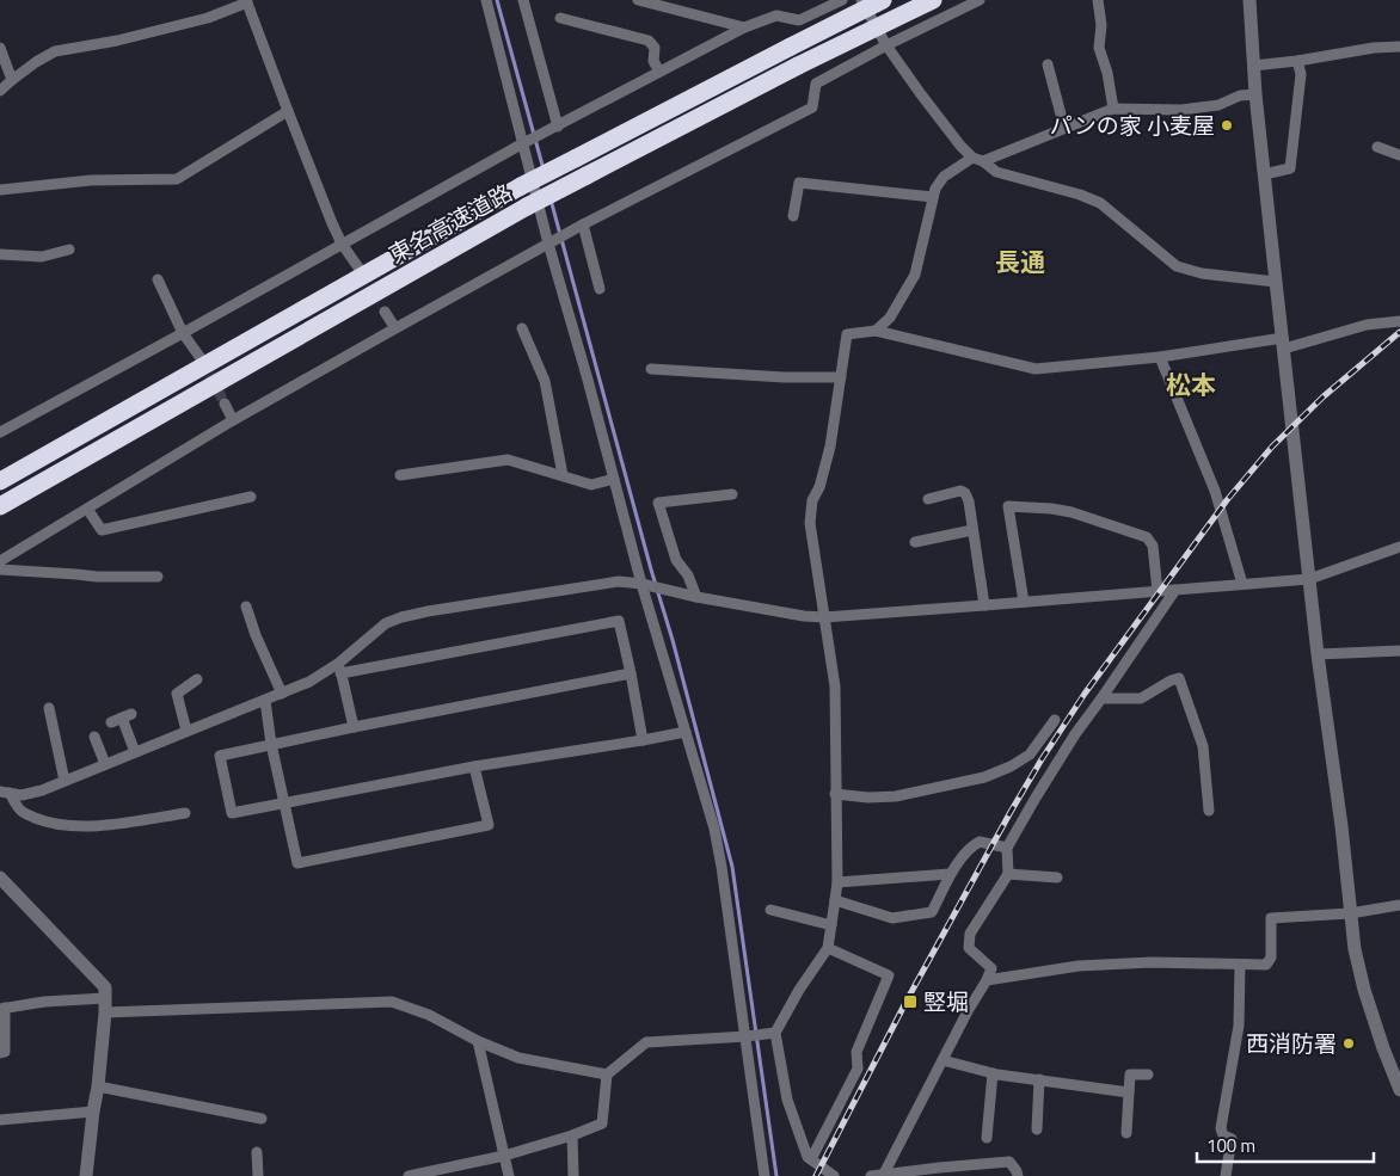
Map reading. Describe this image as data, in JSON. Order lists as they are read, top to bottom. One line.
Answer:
{"streets":{"highway":["東名高速道路"]},"districts":["長通","松本"],"places":{"other":["パンの家 小麦屋","西消防署"],"transit":["竪堀"]},"scale_bar":"100 m"}
